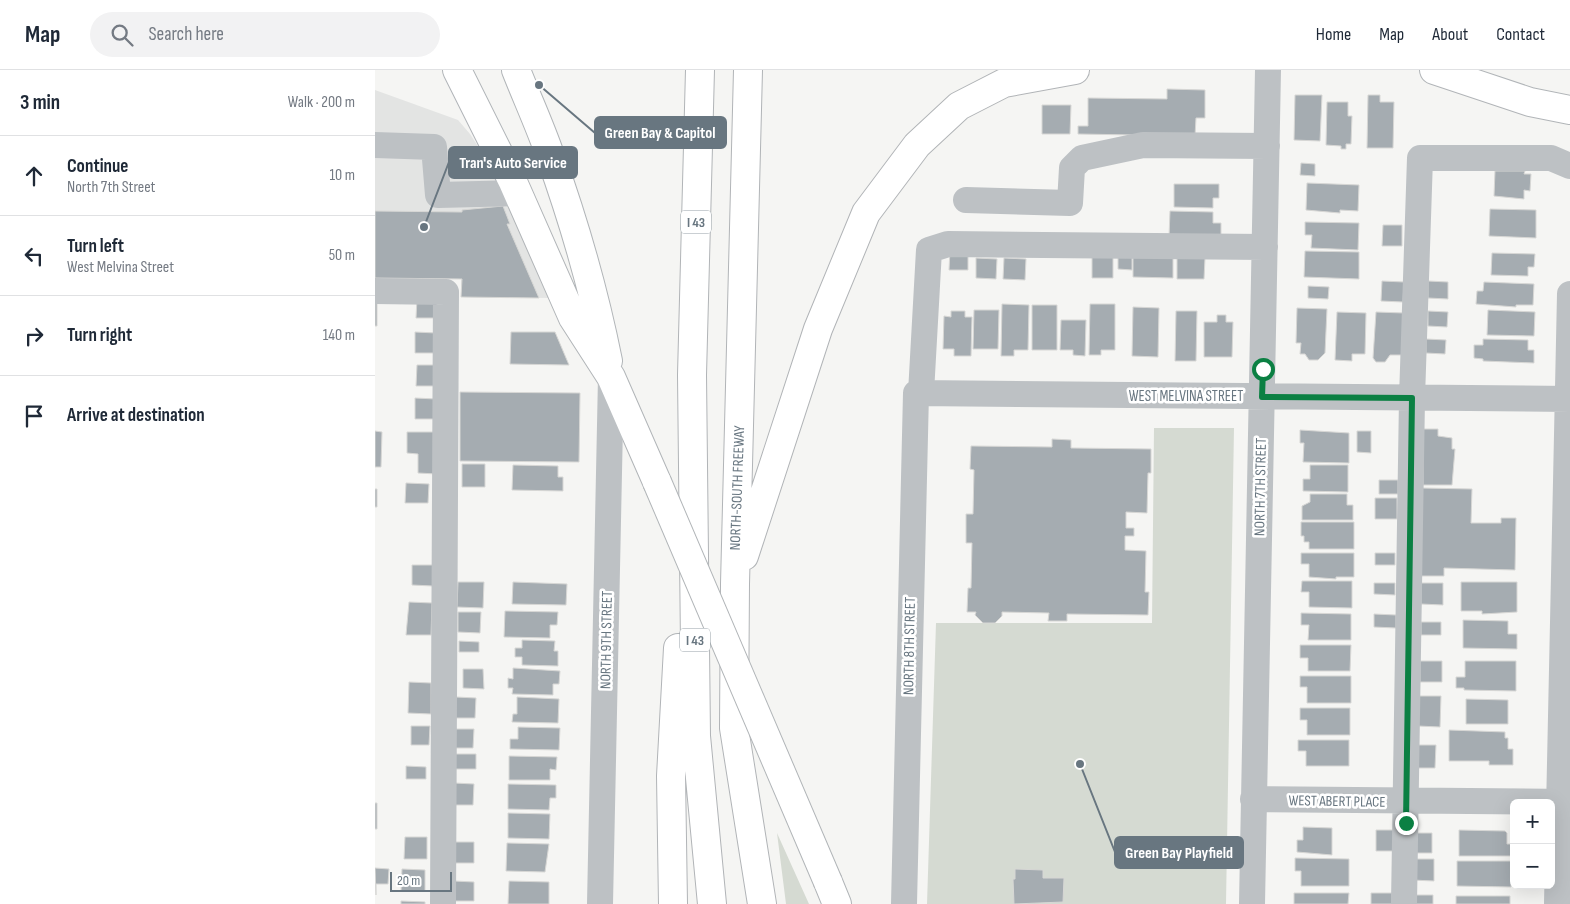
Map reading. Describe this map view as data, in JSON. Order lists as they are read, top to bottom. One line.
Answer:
{"streets":{"main road":["I 43","NORTH-SOUTH FREEWAY"],"street":["WEST MELVINA STREET","NORTH 7TH STREET","NORTH 9TH STREET","NORTH 8TH STREET","WEST ABERT PLACE"]},"crossings":[["WEST MELVINA STREET","NORTH 7TH STREET"],["WEST MELVINA STREET","NORTH 8TH STREET"],["NORTH 7TH STREET","WEST ABERT PLACE"]],"places":["Green Bay & Capitol","Tran's Auto Service","Green Bay Playfield"],"scale_bar":"20 m","page":{"header":"Map","search":"Search here","nav":["Home","Map","About","Contact"],"heading":["3 min","Walk · 200 m"],"list":[["Continue","North 7th Street","10 m"],["Turn left","West Melvina Street","50 m"],["Turn right","140 m"],"Arrive at destination"],"map_buttons":["+","−"],"scale":"20 m"}}
